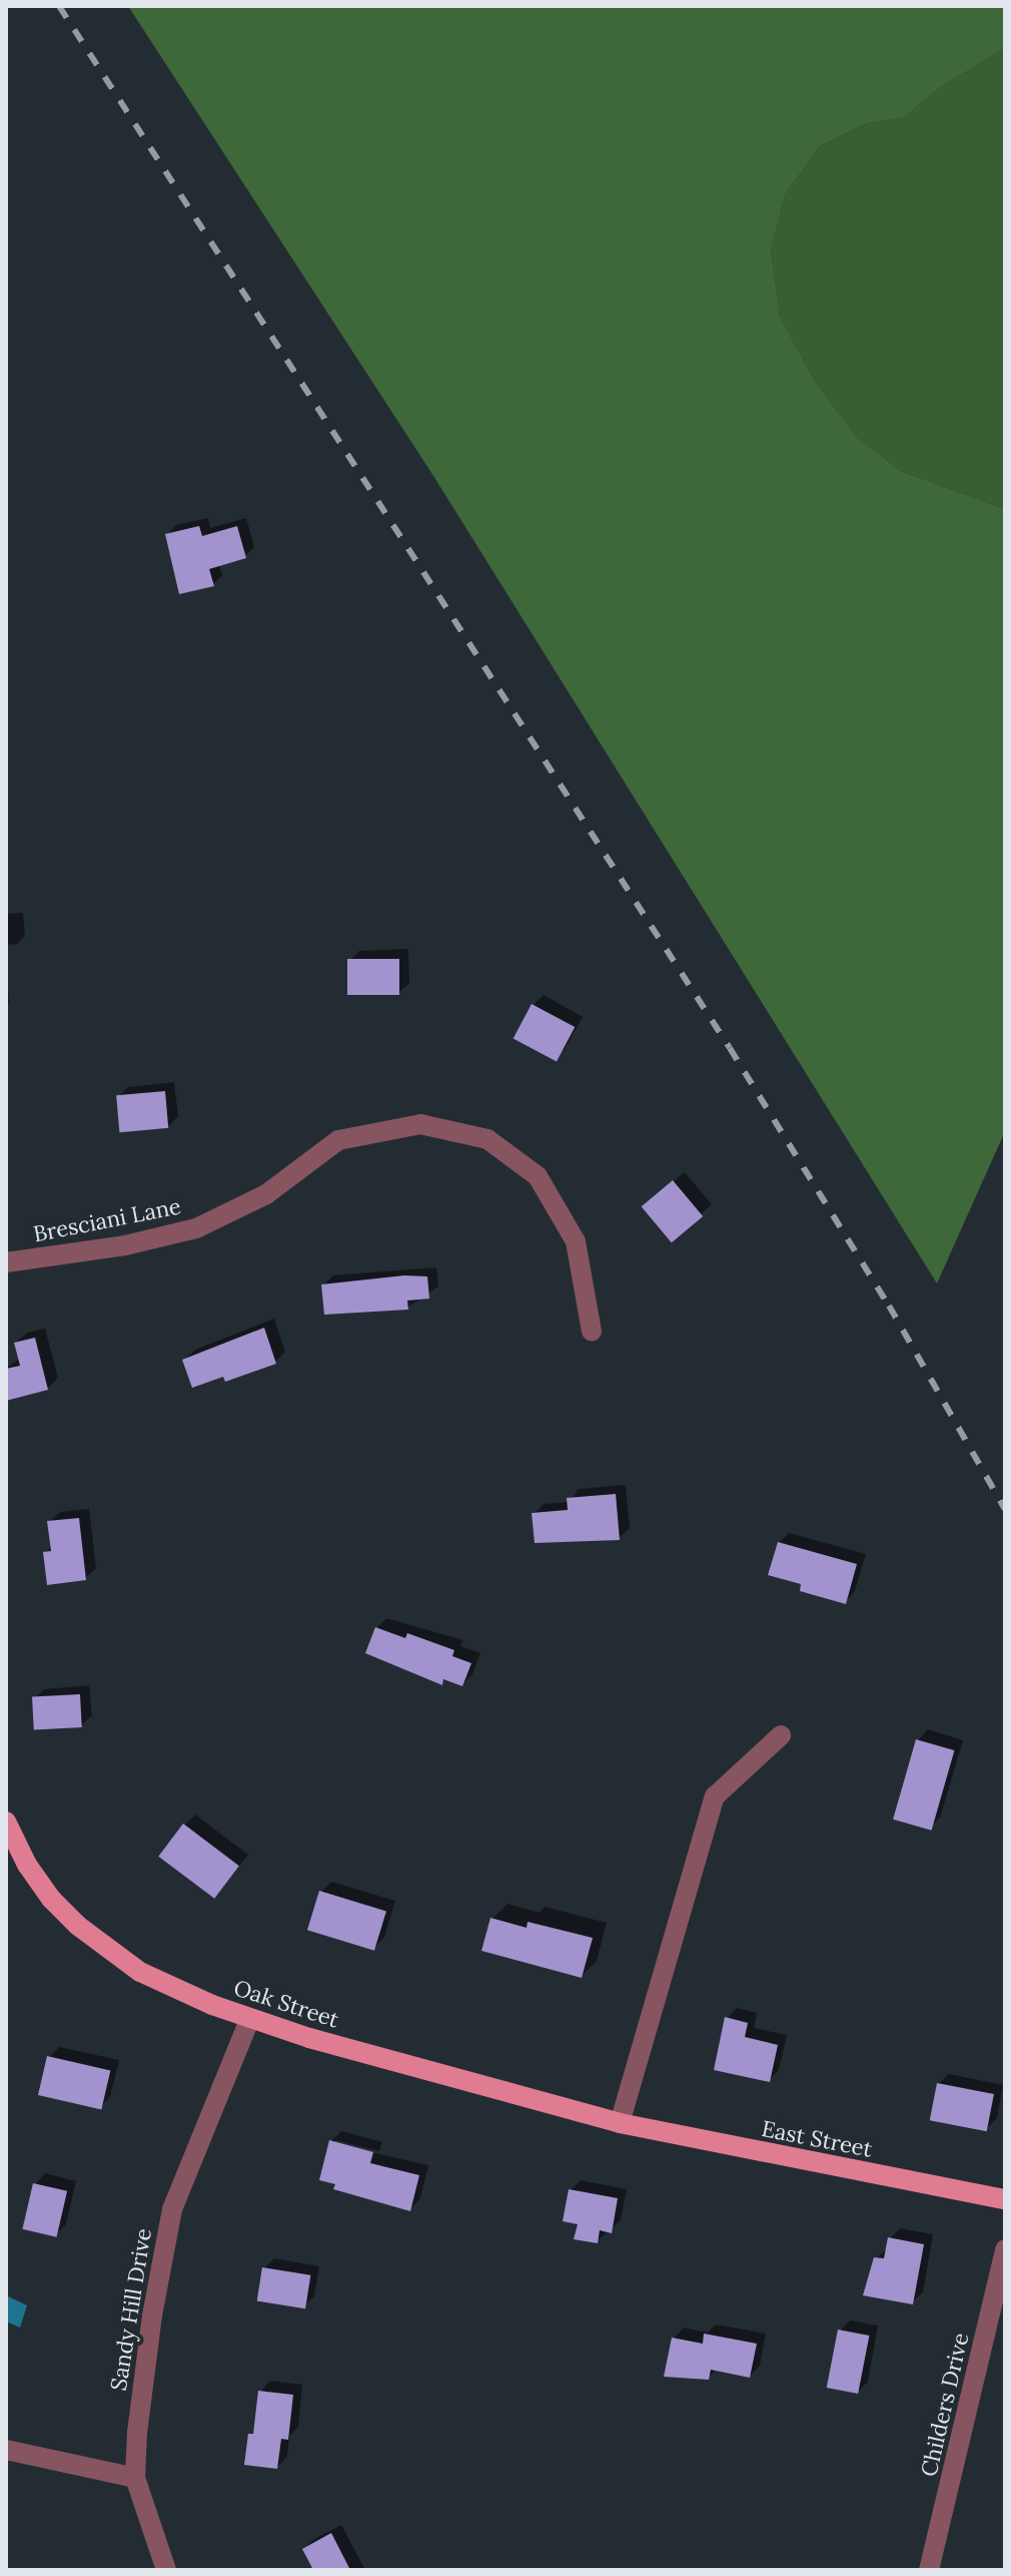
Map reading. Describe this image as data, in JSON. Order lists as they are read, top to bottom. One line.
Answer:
{"streets":{"main road":["Oak Street","East Street"],"street":["Bresciani Lane","Sandy Hill Drive","Childers Drive"]},"crossings":[["Oak Street","East Street"],["Oak Street","Sandy Hill Drive"]]}
